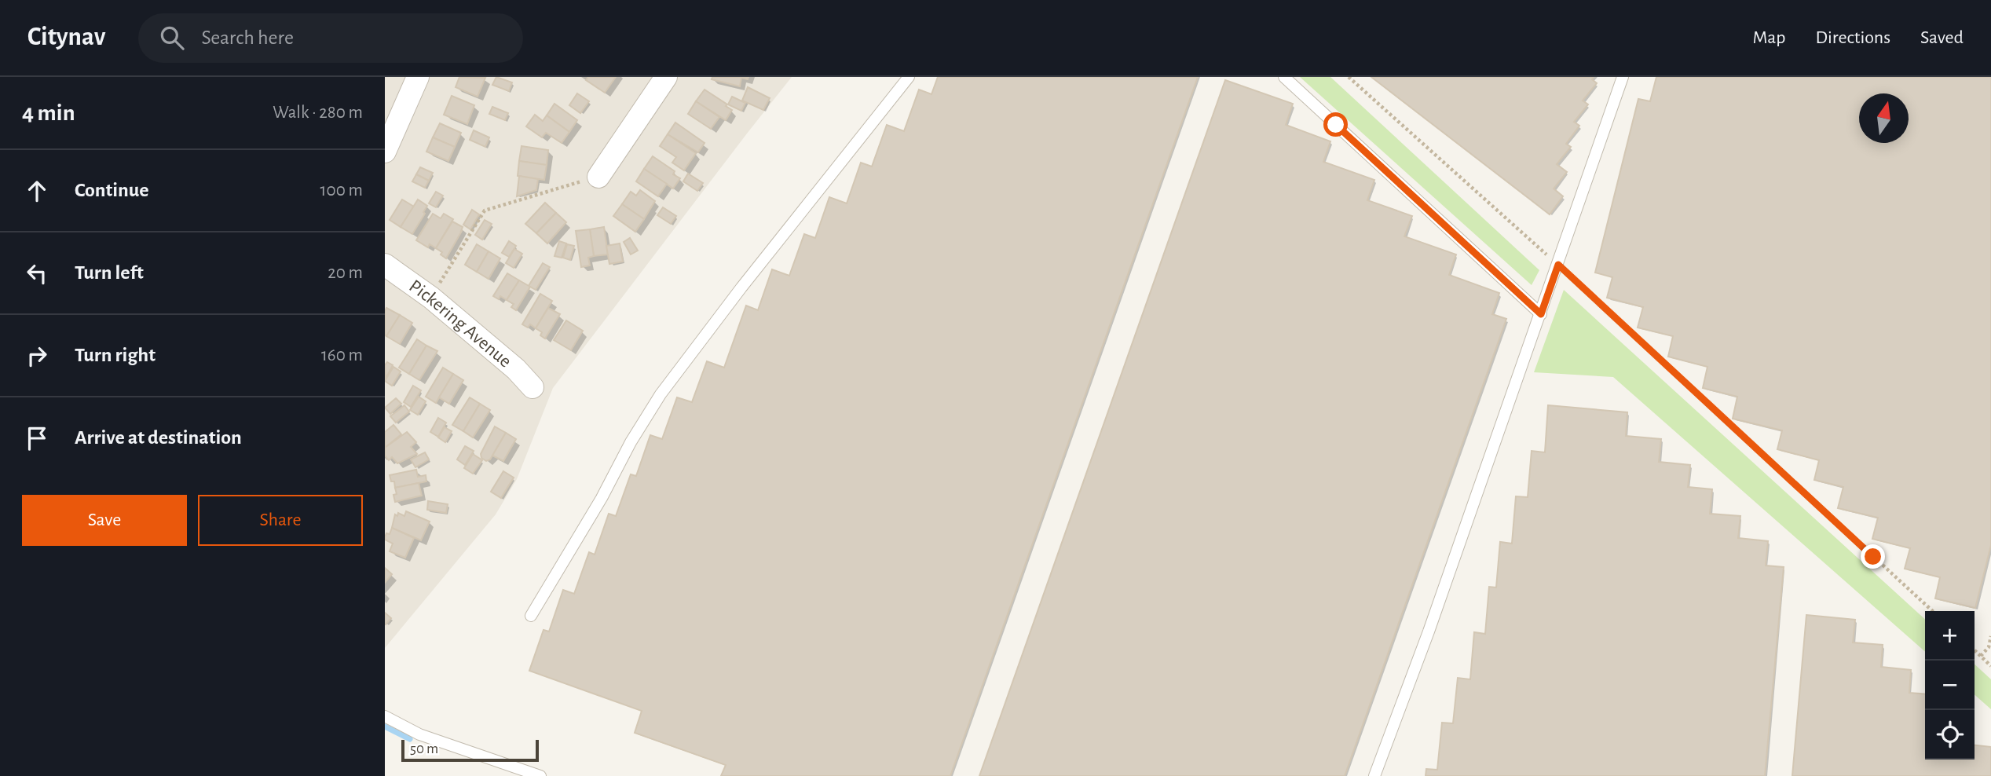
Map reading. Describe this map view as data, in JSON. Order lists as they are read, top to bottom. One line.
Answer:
{"streets":{"street":["Pickering Avenue"]},"scale_bar":"50 m","north":"top","page":{"header":"Citynav","search":"Search here","nav":["Map","Directions","Saved"],"heading":["4 min","Walk · 280 m"],"list":[["Continue","100 m"],["Turn left","20 m"],["Turn right","160 m"],"Arrive at destination"],"buttons":["Save","Share"],"map_buttons":["+","−"],"scale":"50 m"}}
